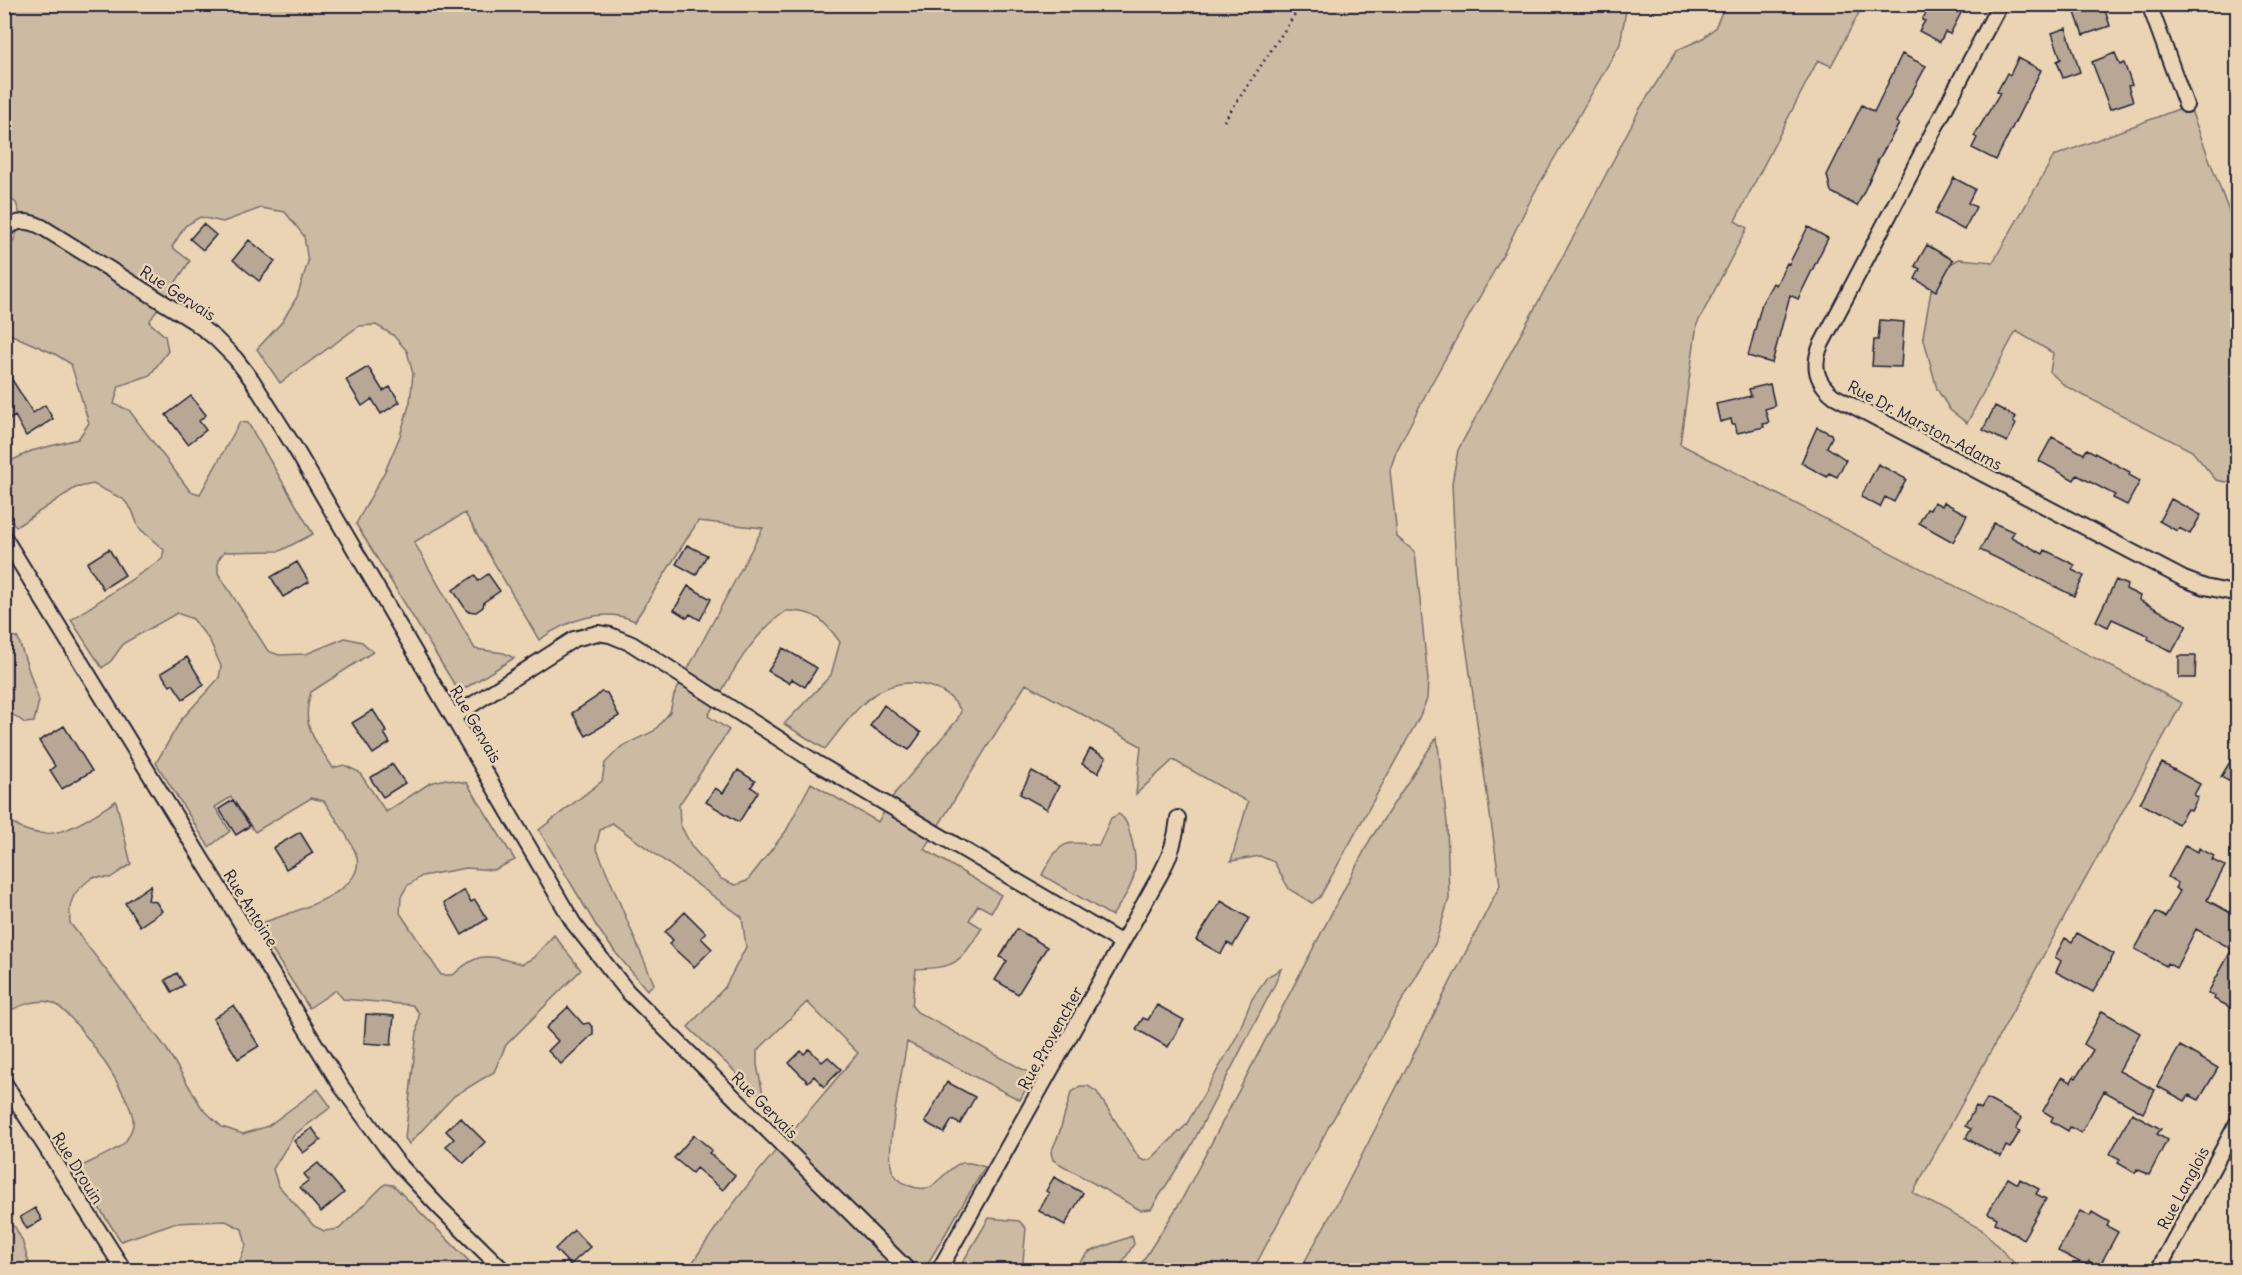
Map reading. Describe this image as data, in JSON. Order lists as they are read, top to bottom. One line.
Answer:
{"streets":{"street":["Rue Gervais","Rue Dr. Marston-Adams","Rue Antoine","Rue Provencher","Rue Drouin","Rue Langlois"]}}
